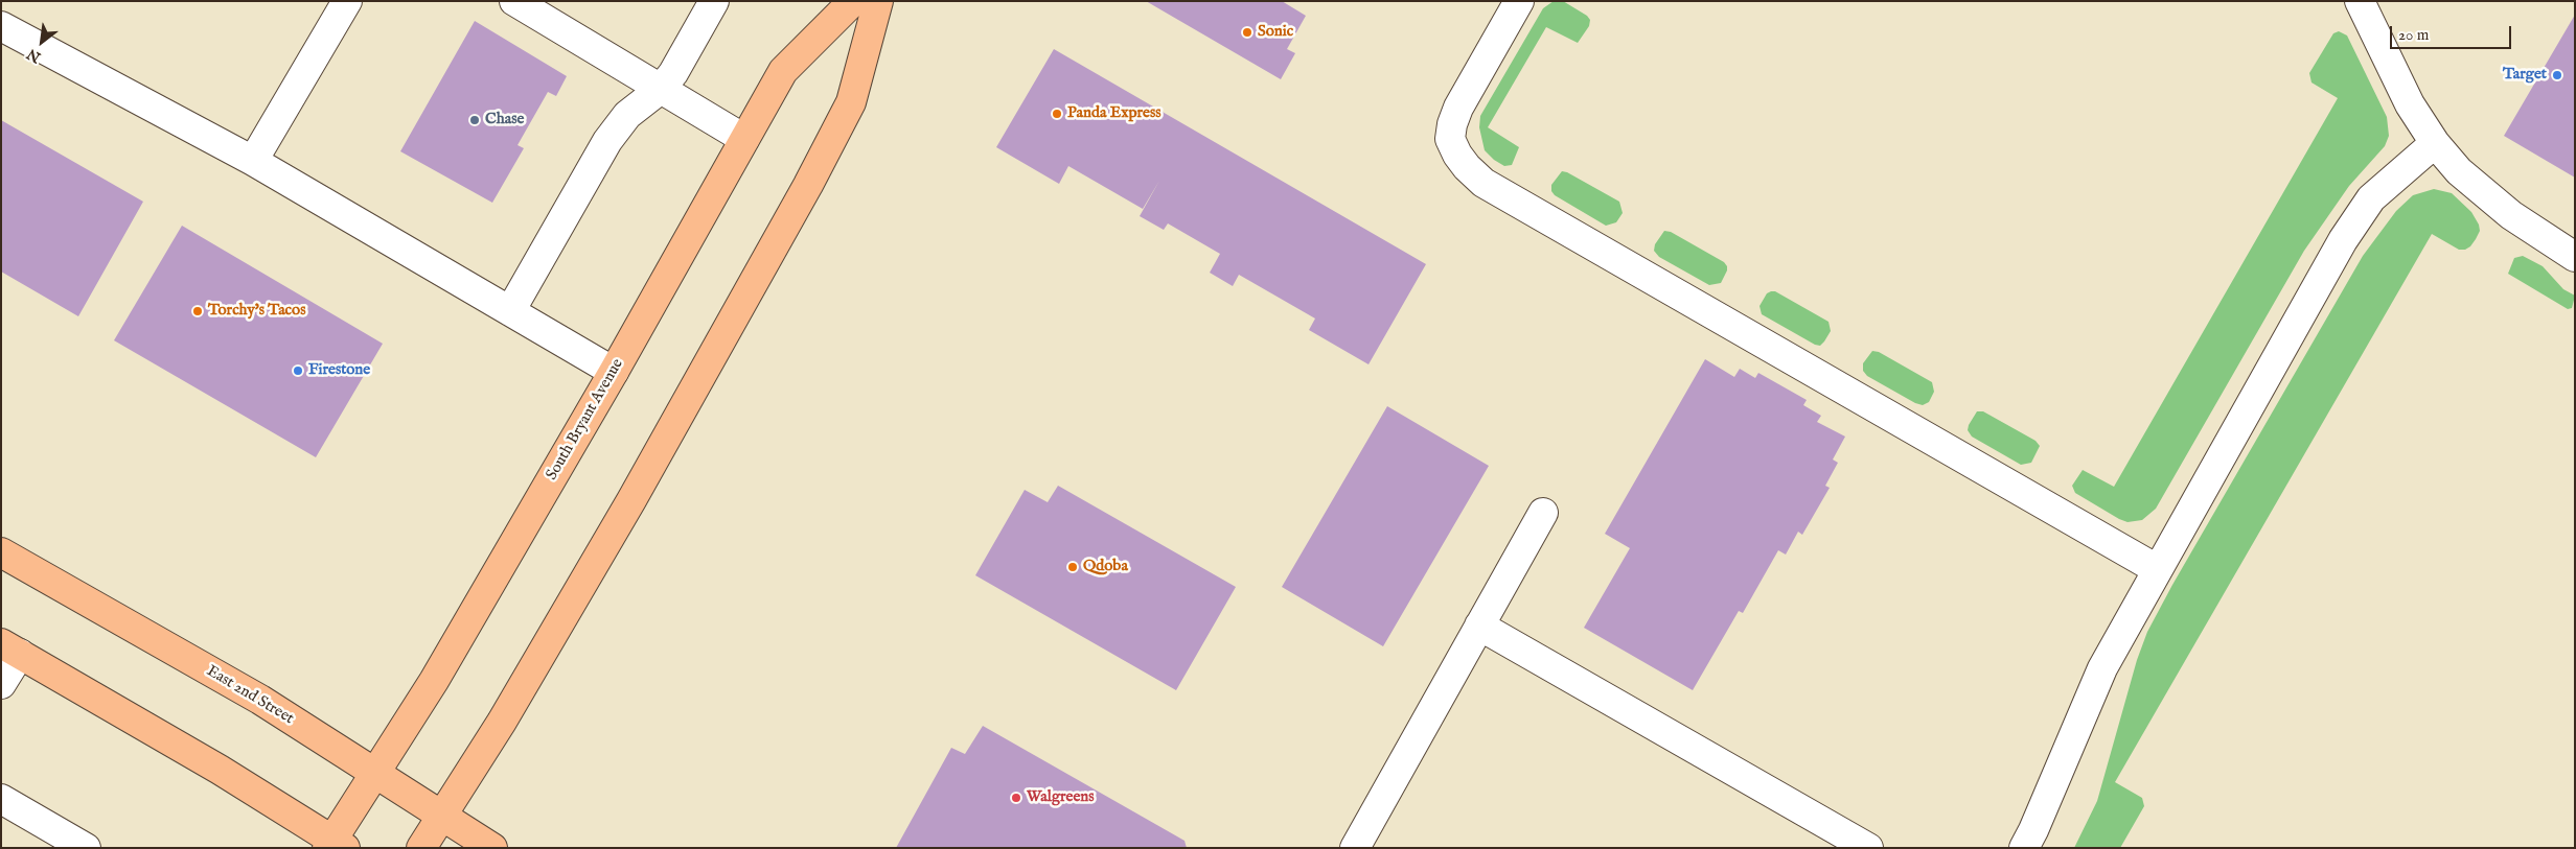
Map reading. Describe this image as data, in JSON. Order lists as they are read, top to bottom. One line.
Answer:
{"streets":{"main road":["South Bryant Avenue","East 2nd Street"]},"crossings":[["South Bryant Avenue","East 2nd Street"]],"places":["Sonic","Target","Panda Express","Chase","Torchy's Tacos","Firestone","Qdoba","Walgreens"],"scale_bar":"20 m","north":"bottom left"}
